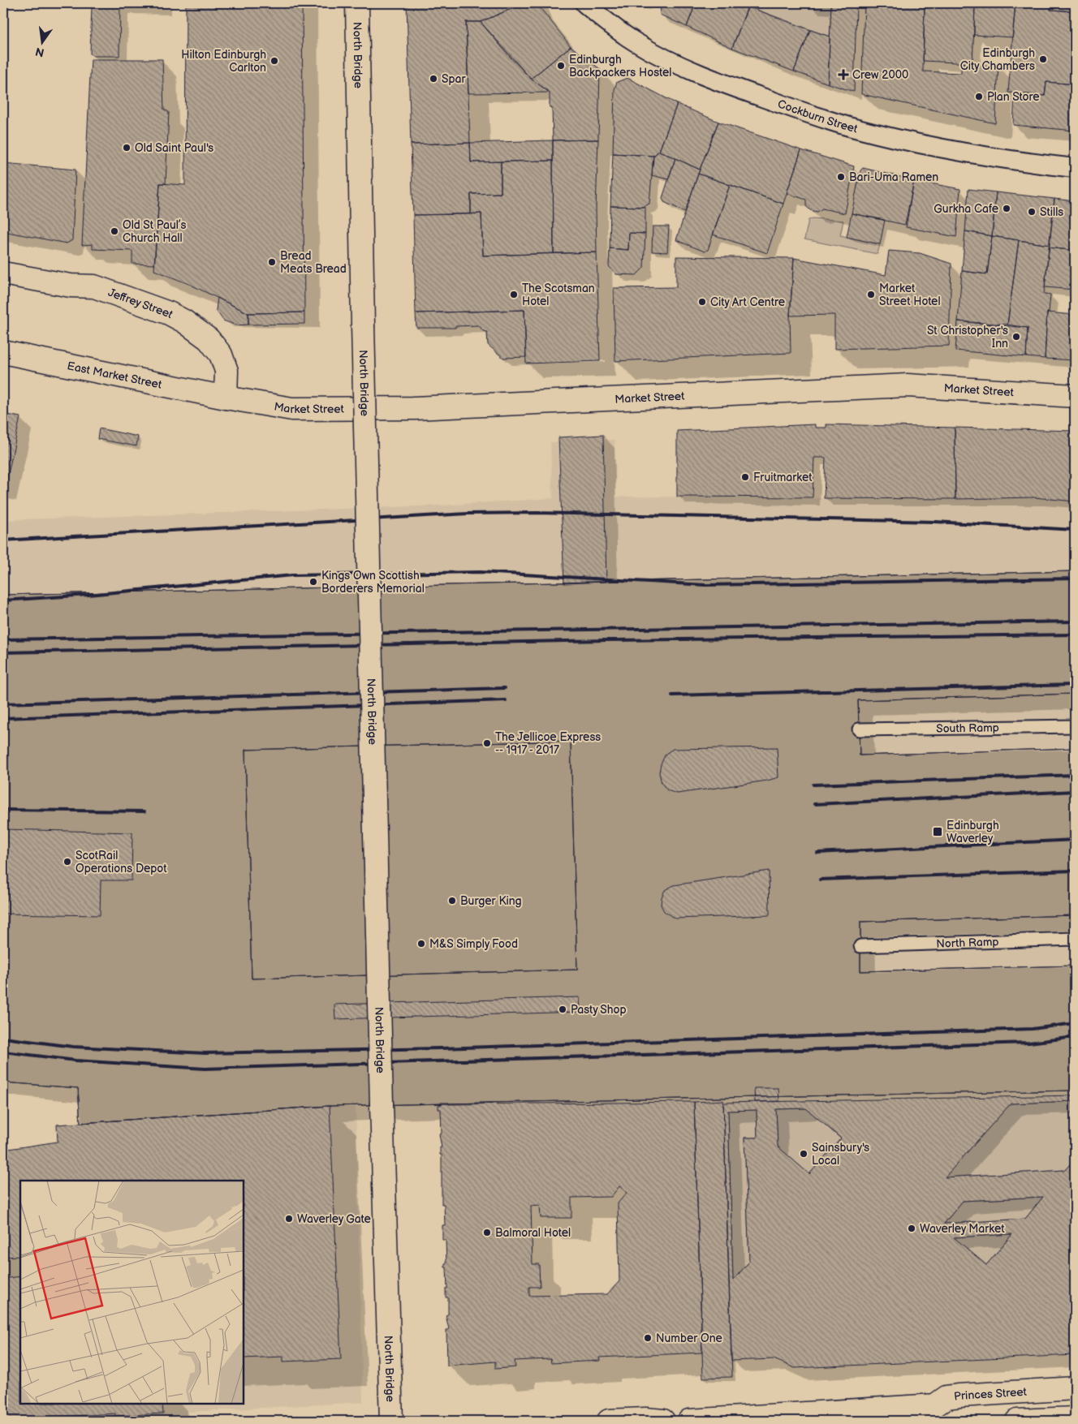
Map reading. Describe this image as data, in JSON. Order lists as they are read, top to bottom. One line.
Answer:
{"streets":{"street":["North Bridge","Cockburn Street","Jeffrey Street","East Market Street","Market Street","Princes Street"],"lane":["South Ramp","North Ramp"]},"crossings":[["Jeffrey Street","East Market Street"],["Jeffrey Street","Market Street"],["East Market Street","Market Street"]],"places":{"other":["Edinburgh City Chambers","Hilton Edinburgh Carlton","Edinburgh Backpackers Hostel","Spar","Plan Store","Old Saint Paul's","Bari-Uma Ramen","Gurkha Cafe","Stills","Old St Paul’s Church Hall","Bread Meats Bread","The Scotsman Hotel","Market Street Hotel","City Art Centre","St Christopher's Inn","Fruitmarket","Kings Own Scottish Borderers Memorial","The Jellicoe Express -- 1917 - 2017","ScotRail Operations Depot","Burger King","M&S Simply Food","Pasty Shop","Sainsbury's Local","Waverley Gate","Waverley Market","Balmoral Hotel","Number One"],"health":["Crew 2000"],"transit":["Edinburgh Waverley"]},"north":"bottom"}
